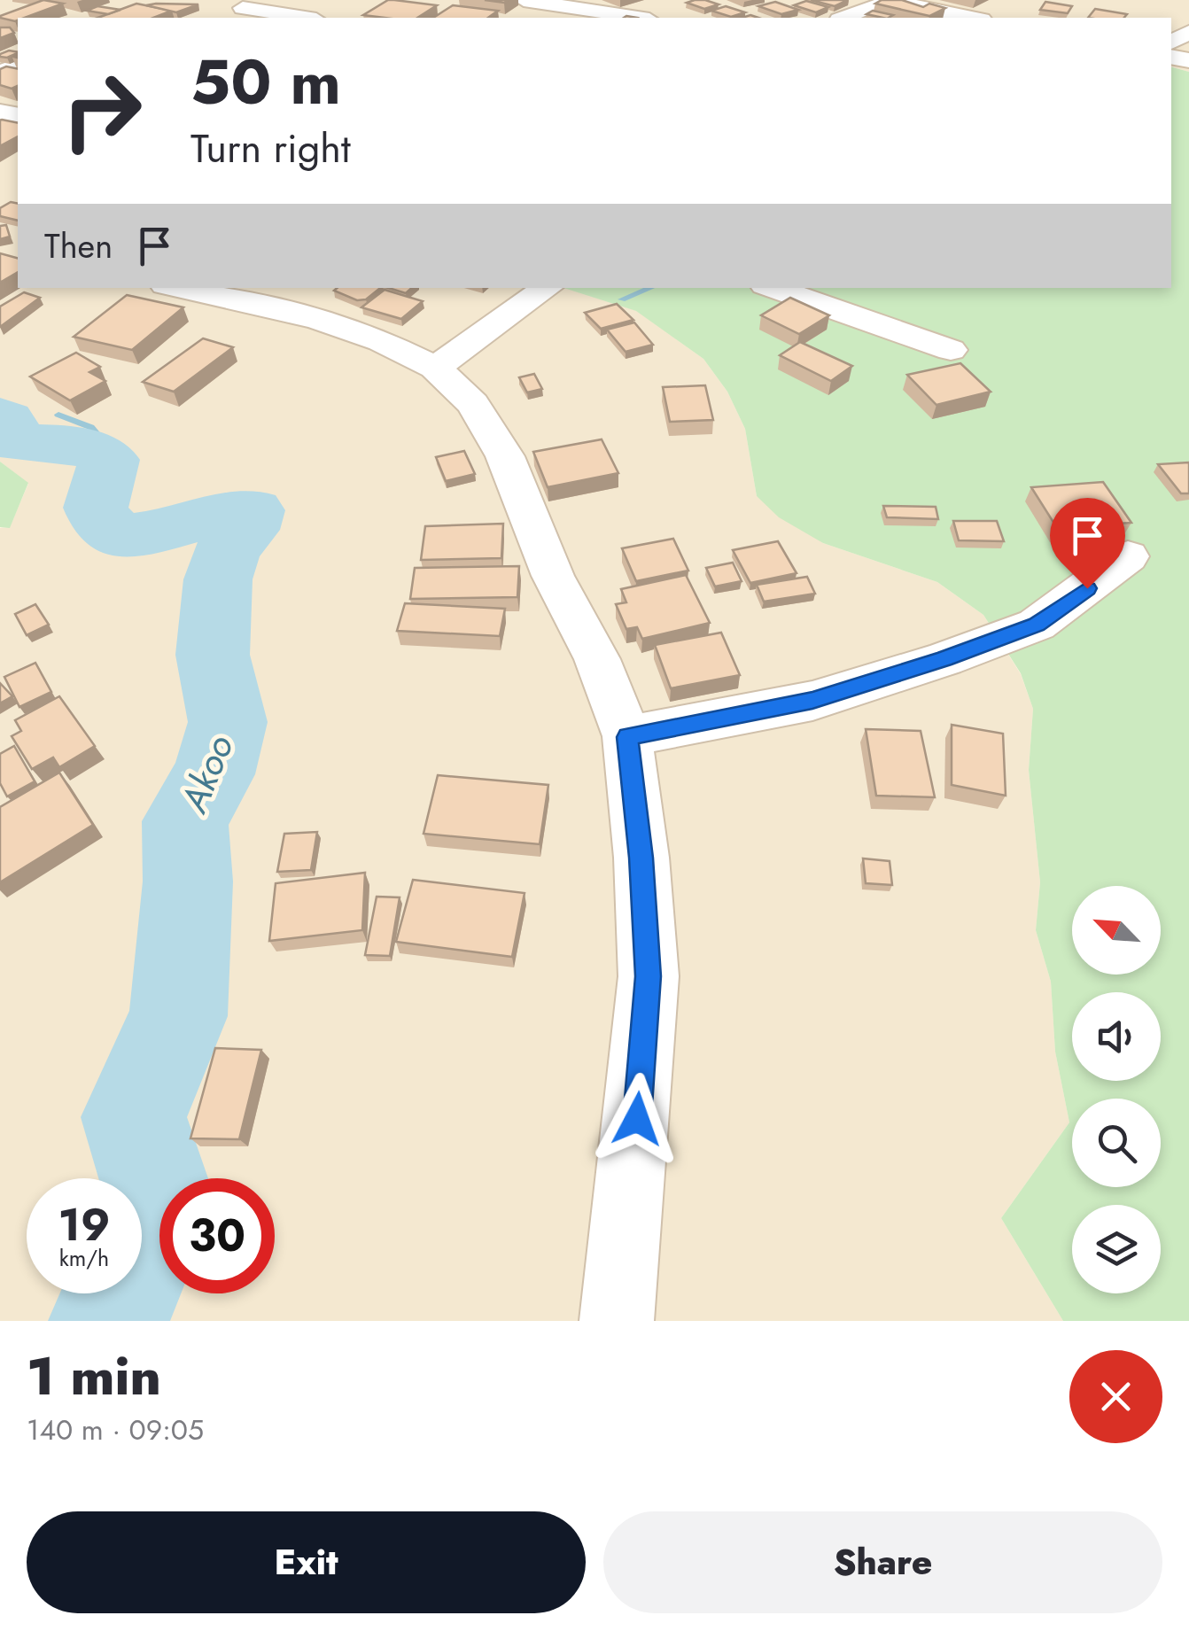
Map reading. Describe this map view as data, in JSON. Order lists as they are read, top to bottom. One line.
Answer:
{"water":["Akoo"],"north":"top left","page":{"turn":["50 m","Turn right"],"then":"Then","speed":"19 km/h","limit":"30","heading":["1 min","140 m · 09:05"],"buttons":["Exit","Share"]}}
